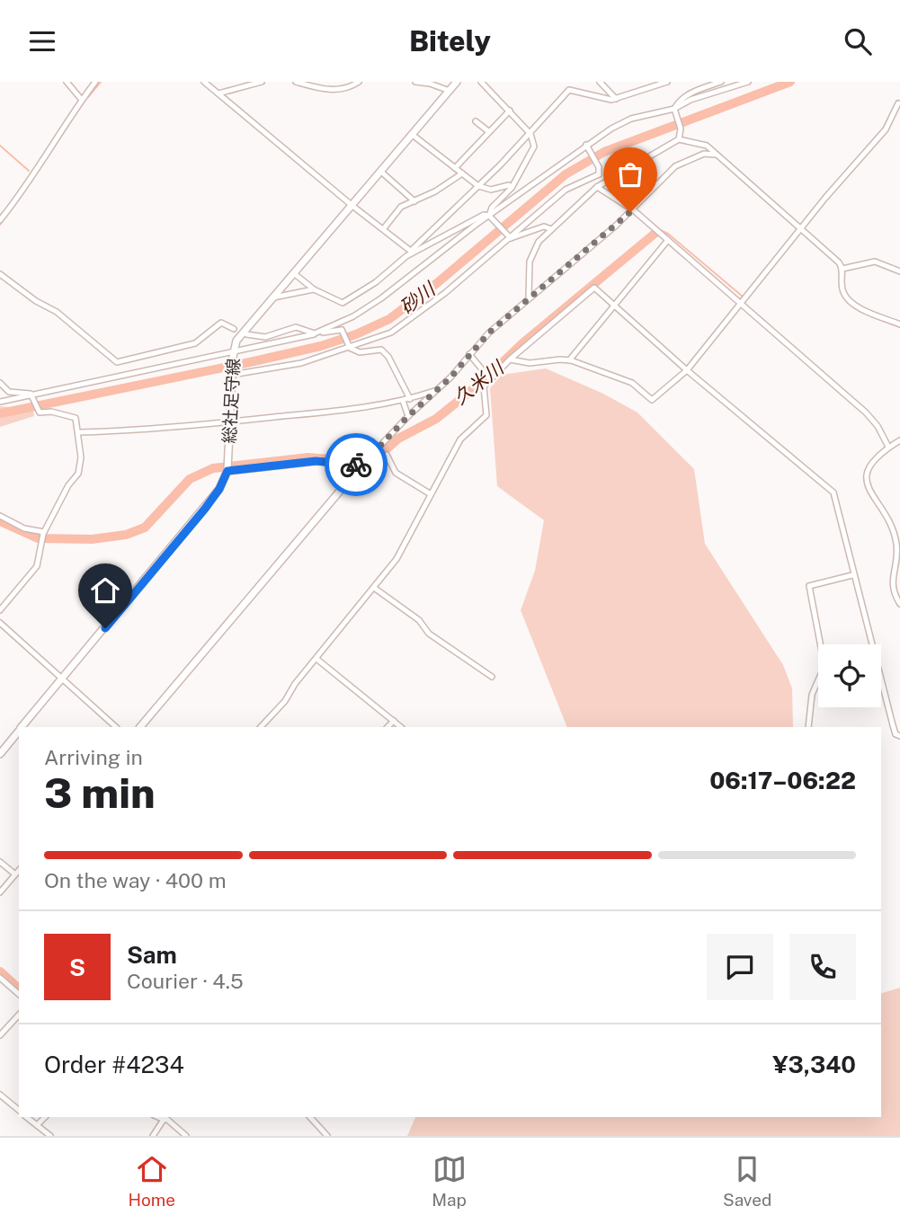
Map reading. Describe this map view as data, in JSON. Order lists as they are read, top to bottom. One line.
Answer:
{"streets":{"main road":["総社足守線"]},"water":["砂川","久米川"],"page":{"header":"Bitely","heading":["3 min","Arriving in","06:17–06:22"],"panel":["Sam","Courier · 4.5","Order #4234","¥3,340"],"bar":"On the way · 400 m","round":"S","tabs":["Home","Map","Saved"]}}
